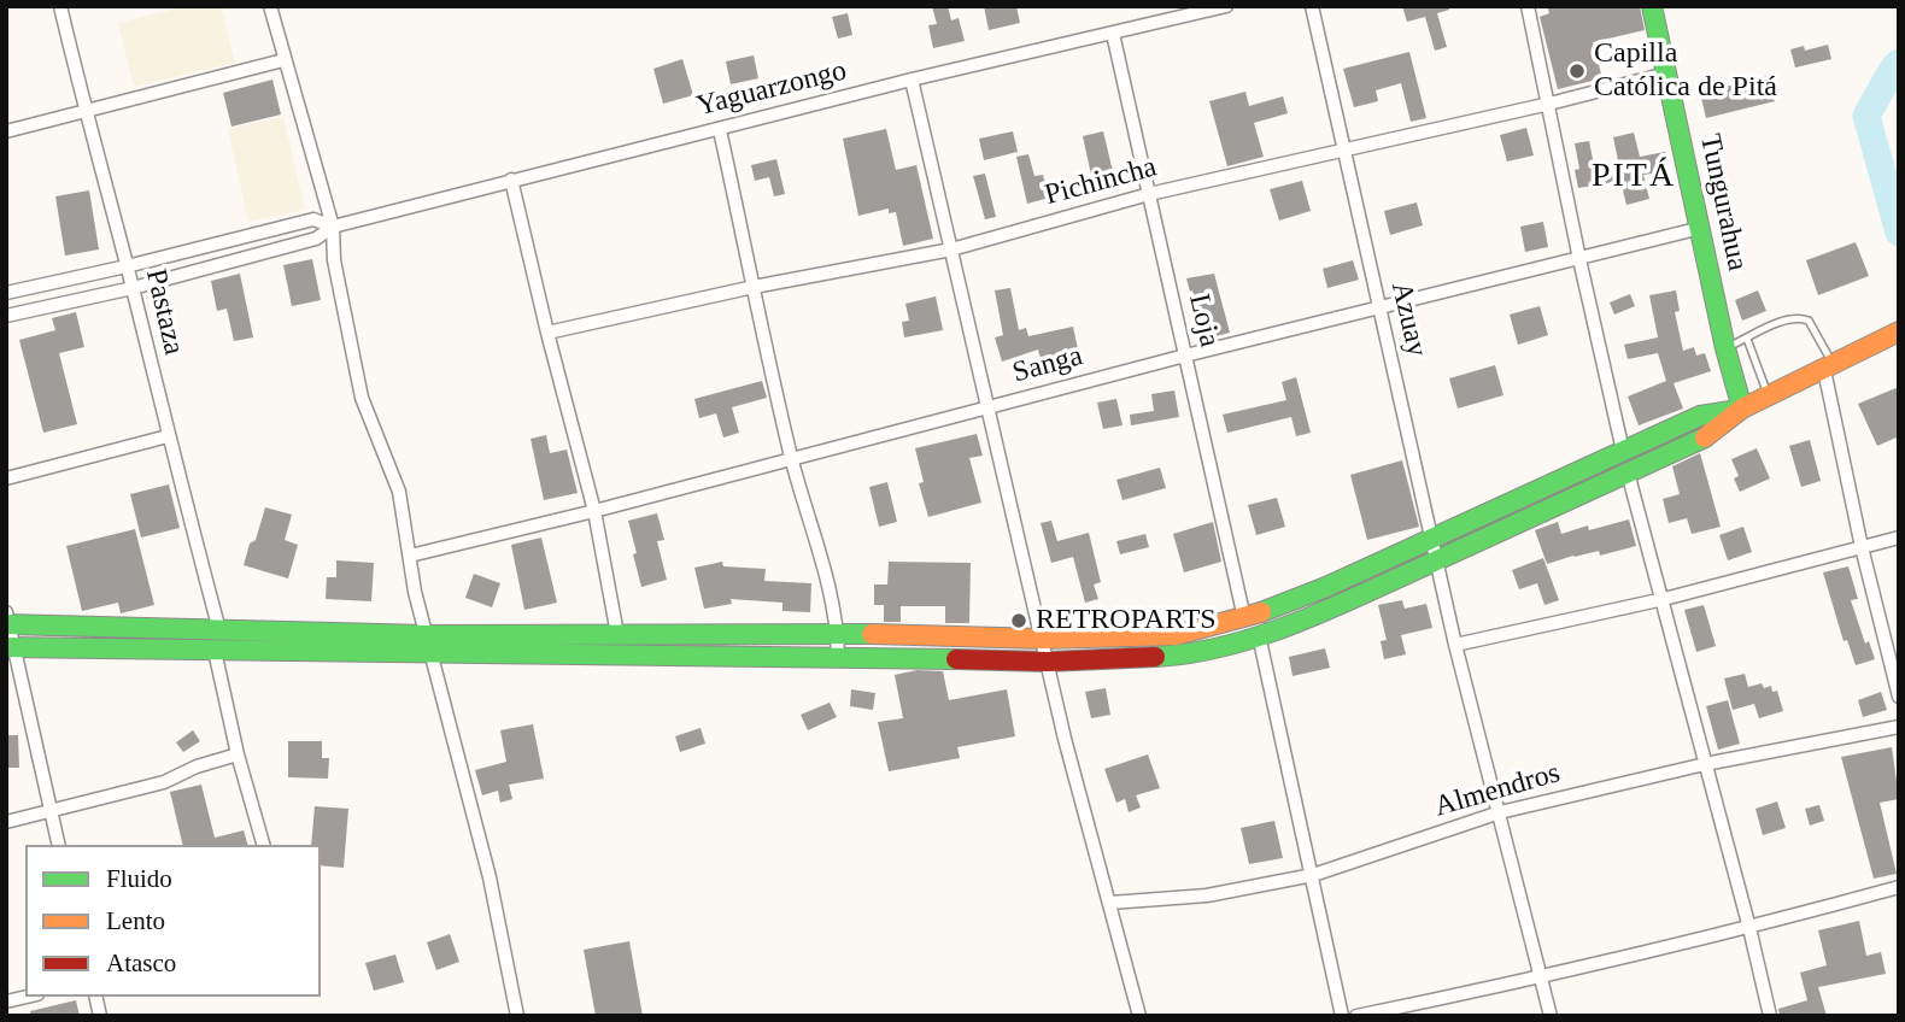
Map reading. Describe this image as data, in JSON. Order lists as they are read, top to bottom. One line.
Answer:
{"streets":{"main road":["Tungurahua"],"street":["Yaguarzongo","Pichincha","Pastaza","Azuay","Loja","Sanga","Almendros"]},"crossings":[["Yaguarzongo","Pastaza"],["Yaguarzongo","Loja"],["Pichincha","Tungurahua"],["Pichincha","Azuay"],["Pichincha","Loja"],["Tungurahua","Sanga"],["Azuay","Sanga"],["Azuay","Almendros"],["Loja","Sanga"]],"districts":["PITÁ"],"places":["Capilla Católica de Pitá","RETROPARTS"],"legend":["Fluido","Lento","Atasco"]}
